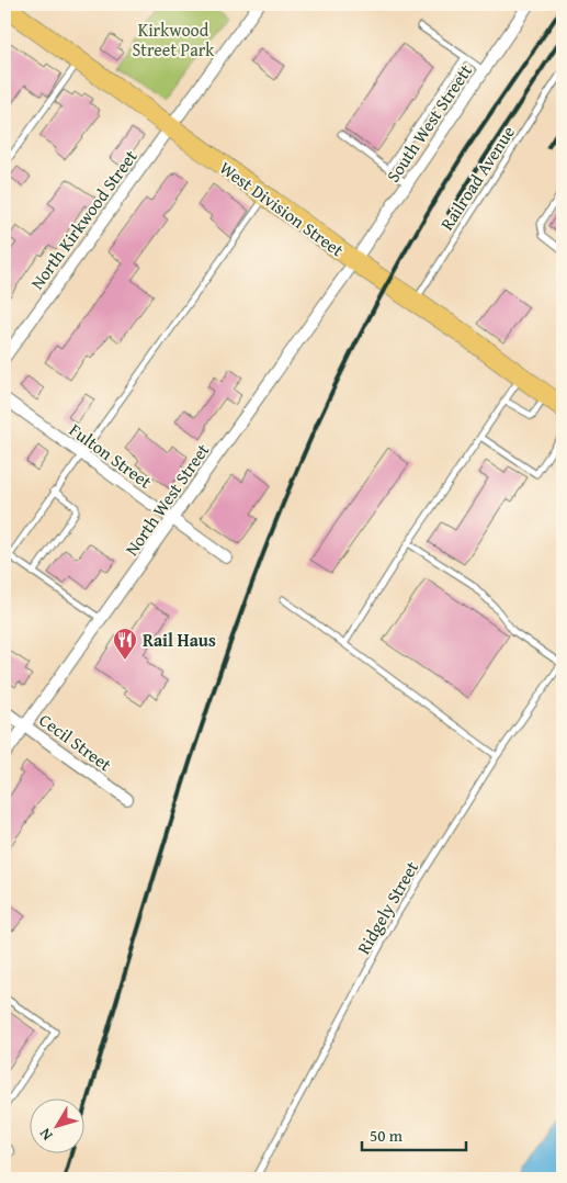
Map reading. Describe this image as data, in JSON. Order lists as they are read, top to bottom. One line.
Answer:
{"streets":{"highway":["West Division Street"],"street":["South West Streett","North Kirkwood Street","Fulton Street","North West Street","Cecil Street"],"lane":["Railroad Avenue","Ridgely Street"]},"crossings":[["South West Streett","West Division Street"],["South West Streett","North West Street"],["Railroad Avenue","West Division Street"],["West Division Street","North Kirkwood Street"],["West Division Street","North West Street"],["Fulton Street","North West Street"],["North West Street","Cecil Street"]],"parks":["Kirkwood Street Park"],"places":{"restaurant":["Rail Haus"]},"scale_bar":"50 m","north":"bottom left"}
